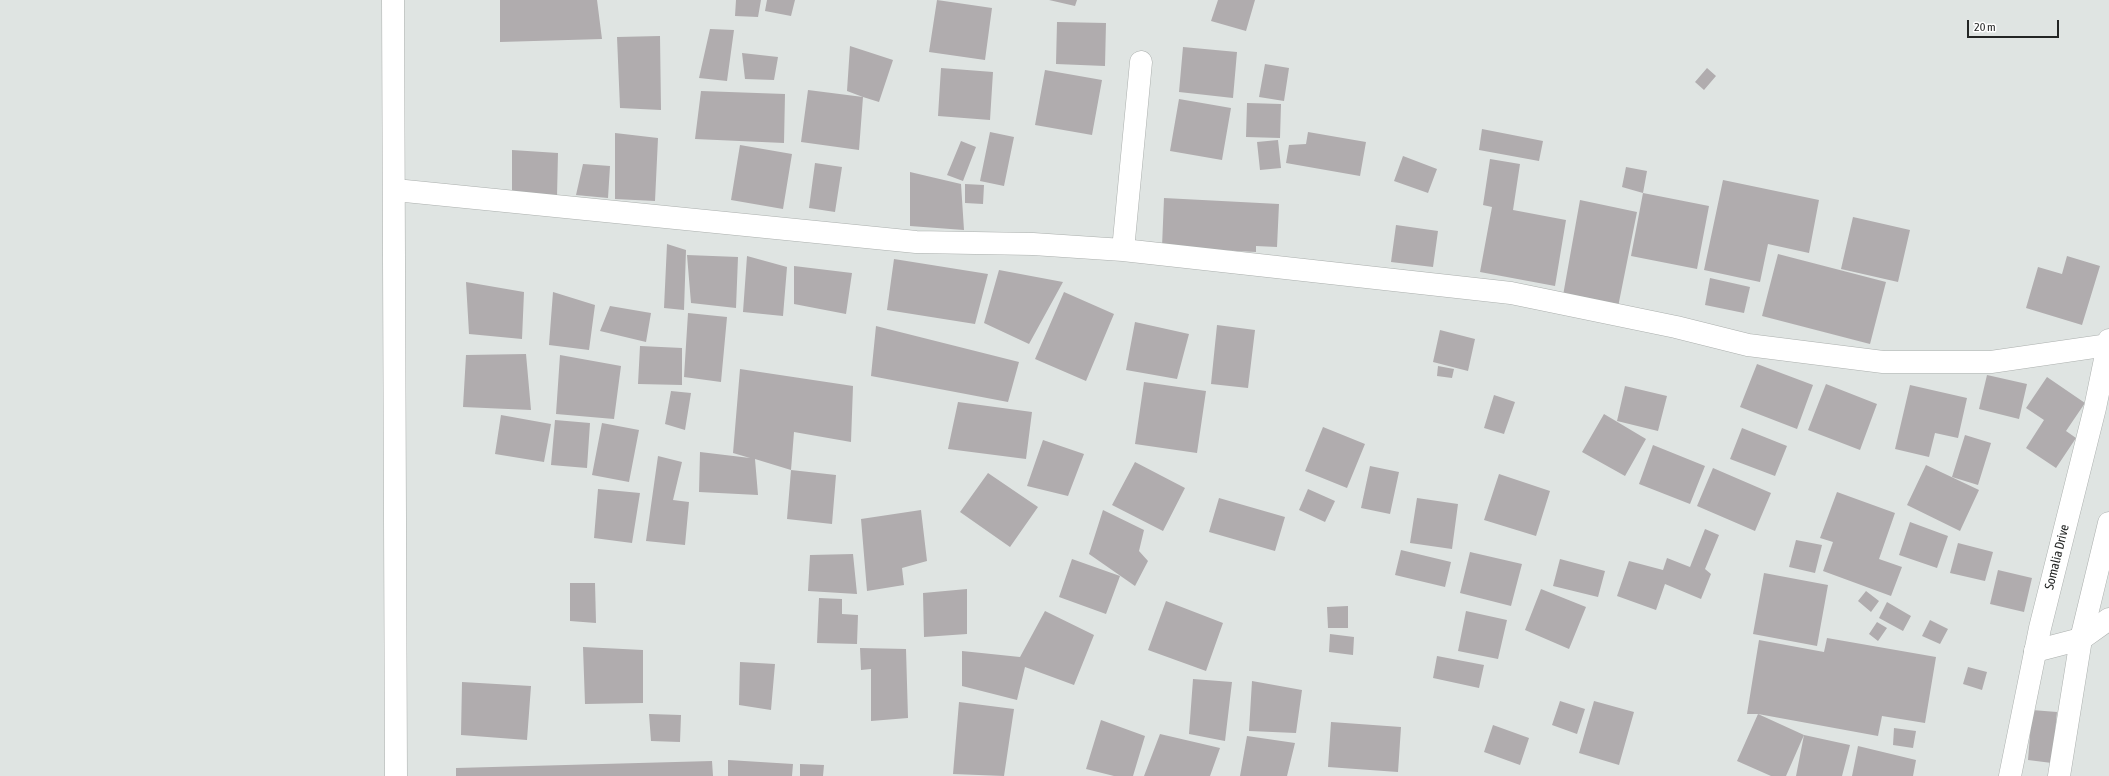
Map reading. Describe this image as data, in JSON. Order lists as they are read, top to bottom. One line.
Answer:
{"streets":{"street":["Somalia Drive"]},"scale_bar":"20 m"}
